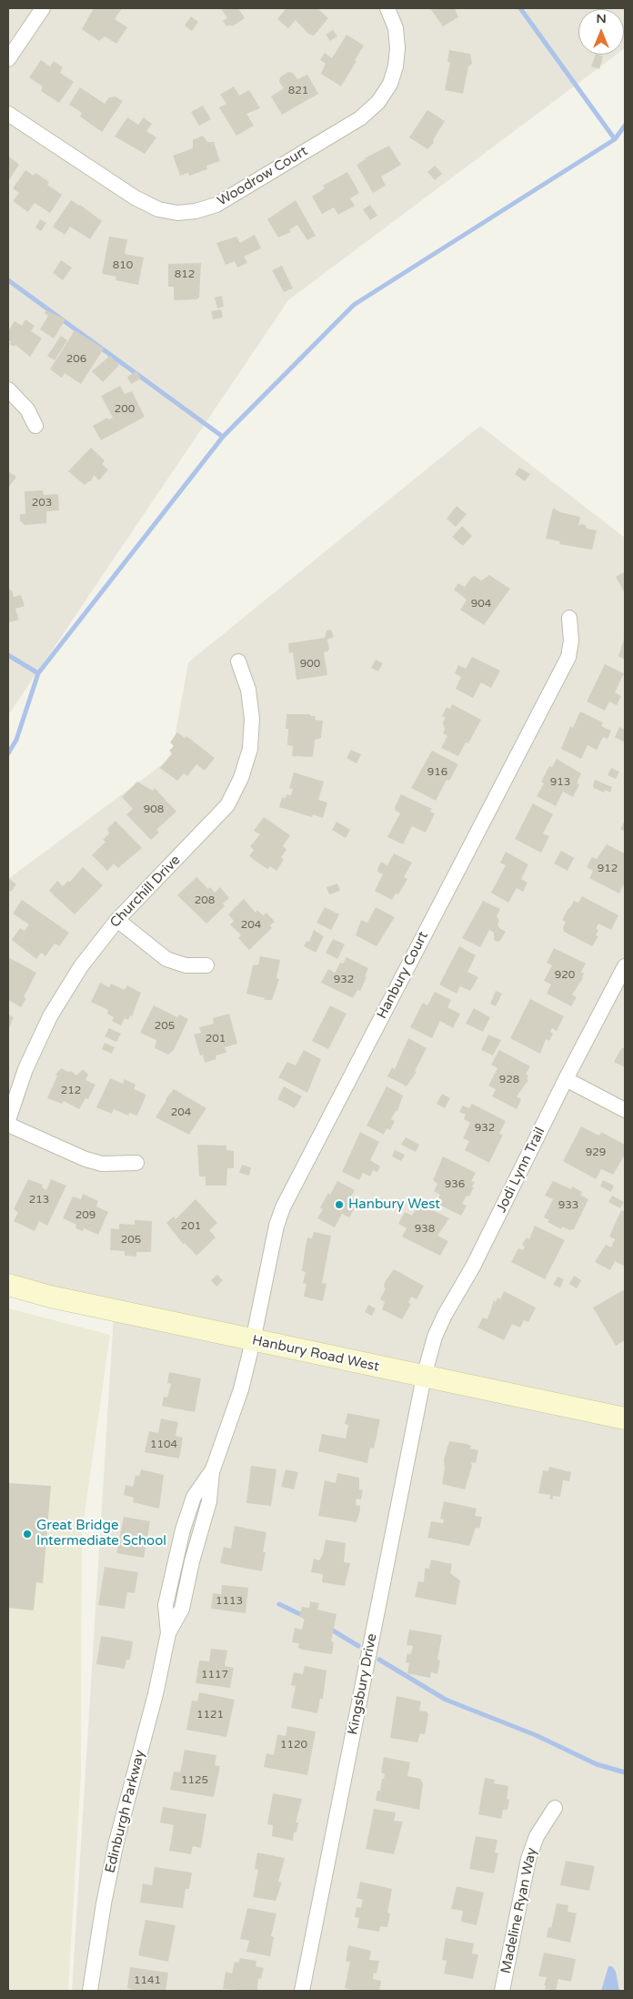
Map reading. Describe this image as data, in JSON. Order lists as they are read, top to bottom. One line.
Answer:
{"streets":{"main road":["Hanbury Road West"],"street":["Woodrow Court","Churchill Drive","Hanbury Court","Jodi Lynn Trail","Kingsbury Drive","Edinburgh Parkway","Madeline Ryan Way"]},"crossings":[["Hanbury Court","Hanbury Road West"],["Hanbury Court","Edinburgh Parkway"],["Jodi Lynn Trail","Hanbury Road West"],["Jodi Lynn Trail","Kingsbury Drive"],["Hanbury Road West","Kingsbury Drive"],["Hanbury Road West","Edinburgh Parkway"]],"places":["Hanbury West","Great Bridge Intermediate School"],"house_numbers":["821","810","812","206","200","203","904","900","916","913","908","912","208","204","920","932","205","201","928","212","204","932","929","936","213","933","209","201","938","205","1104","1113","1117","1121","1120","1125","1141"],"north":"top"}
